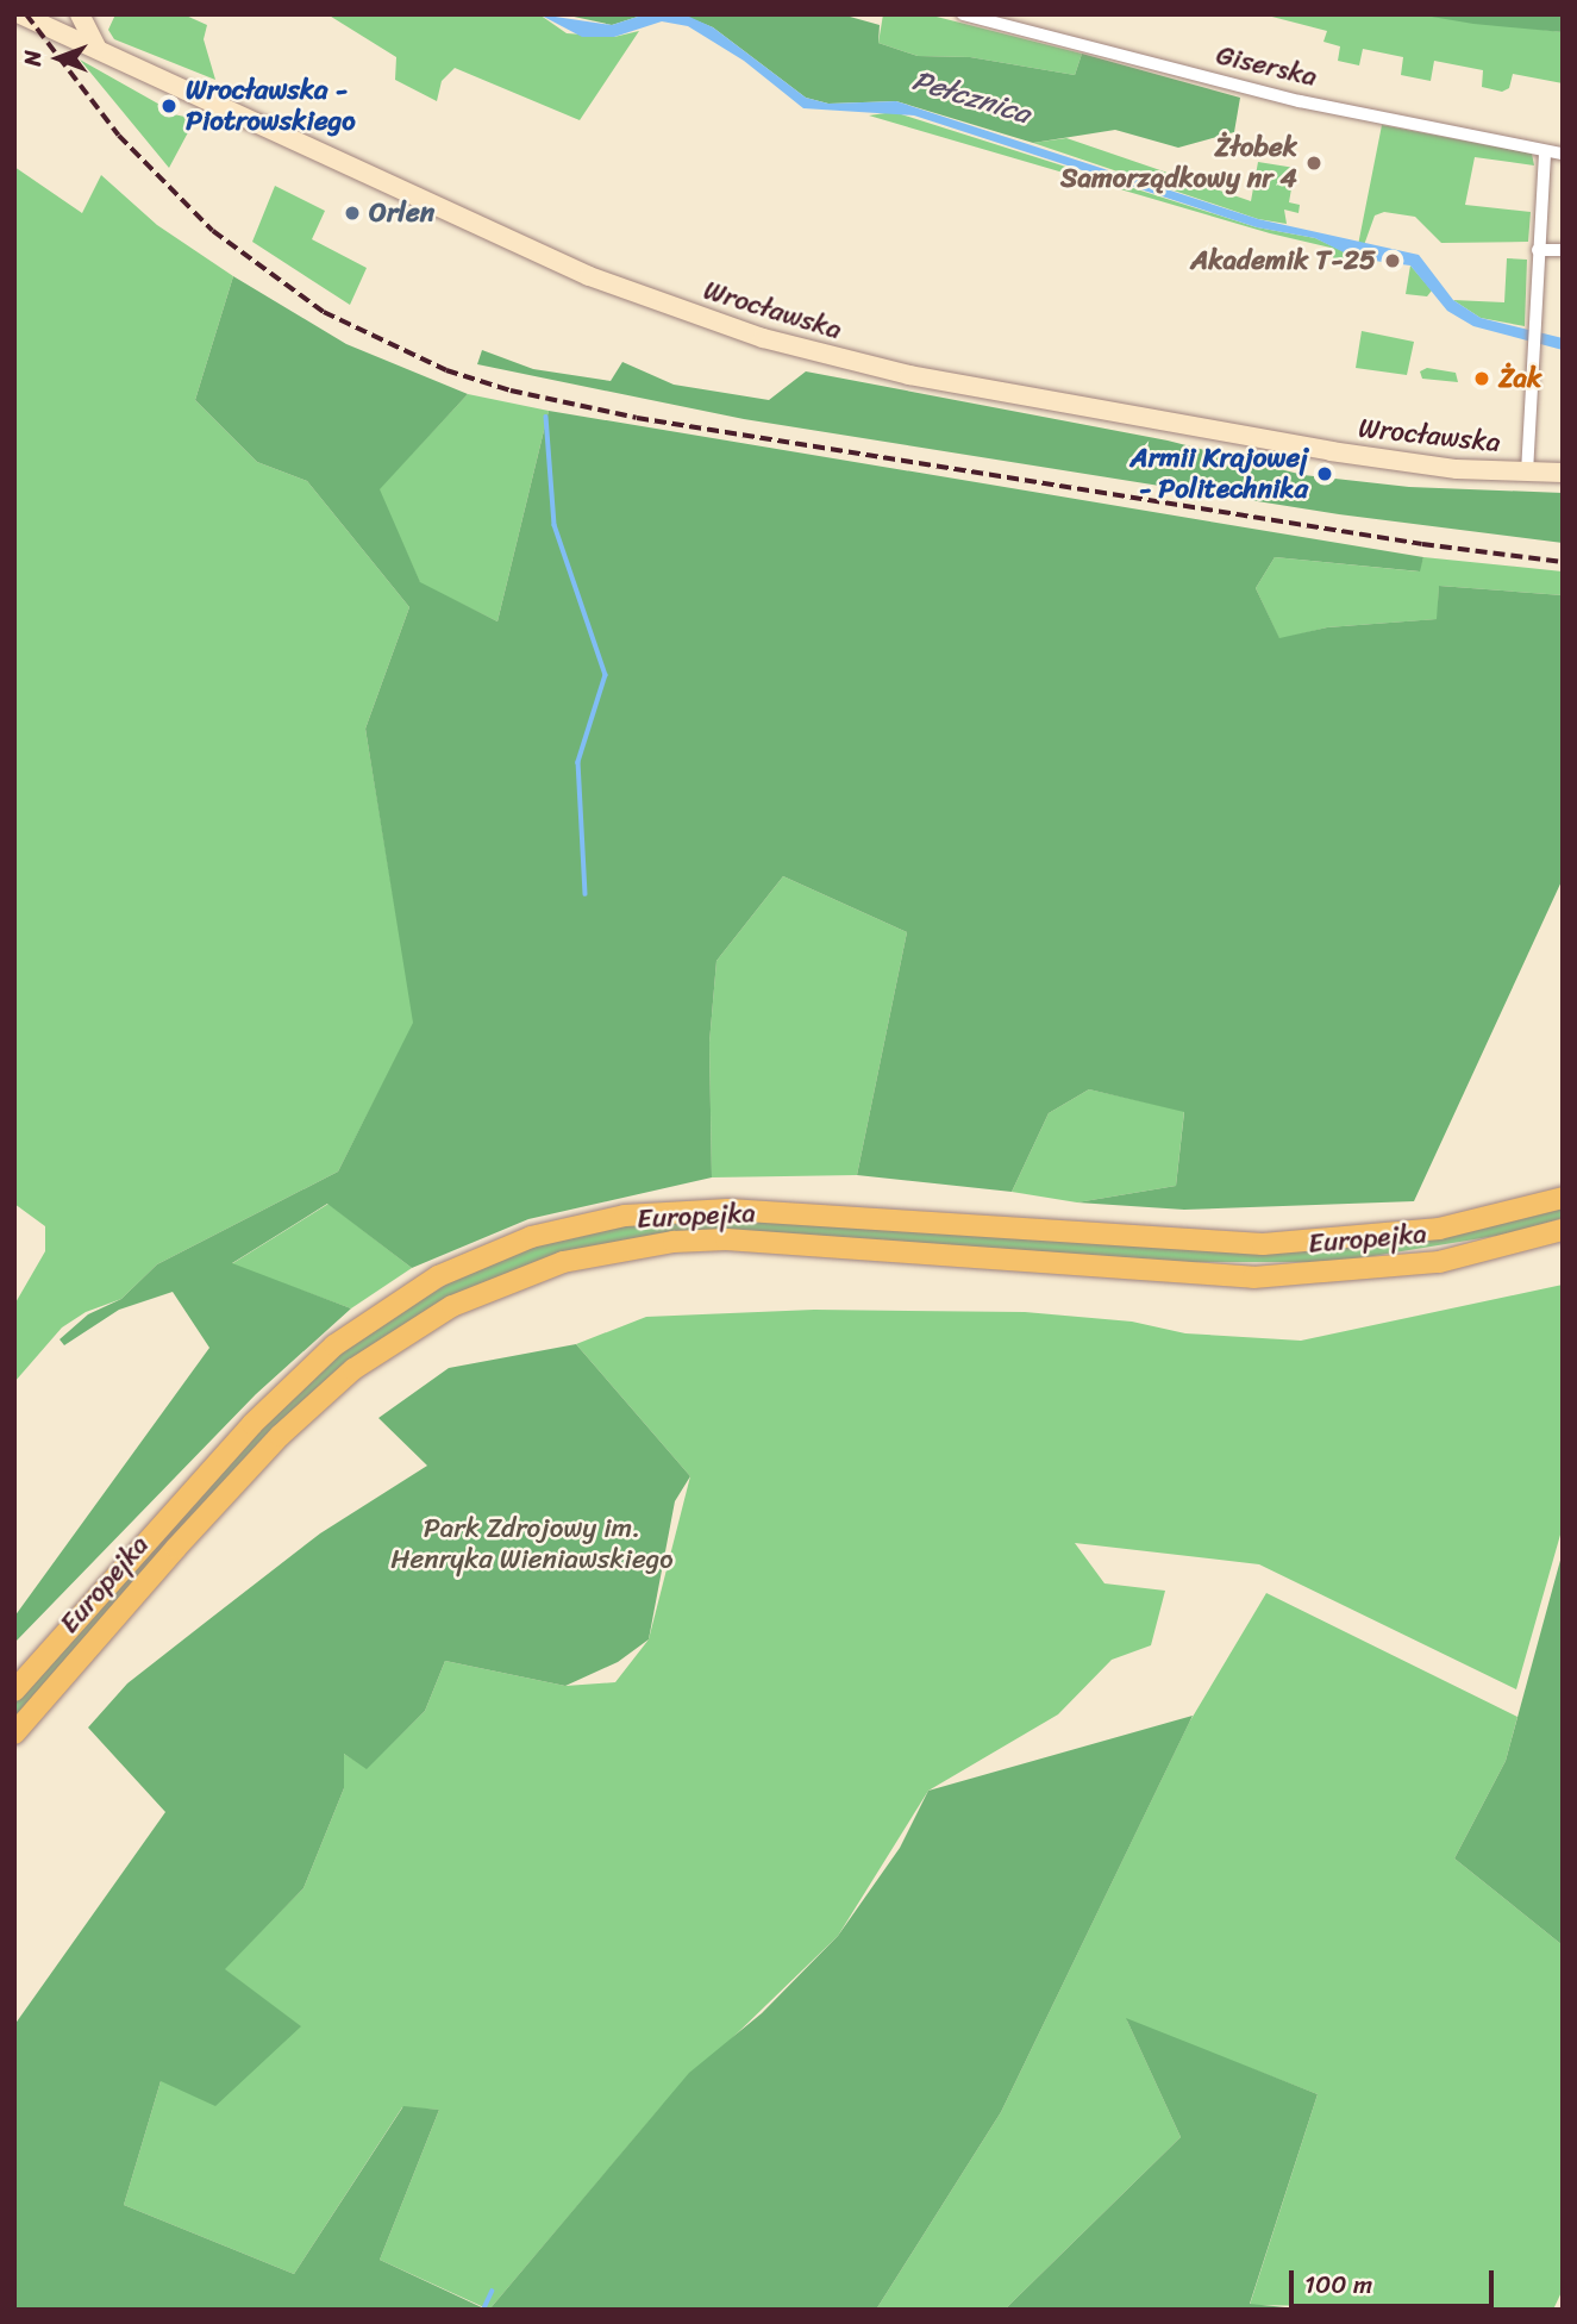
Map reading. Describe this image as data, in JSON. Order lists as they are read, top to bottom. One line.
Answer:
{"streets":{"main road":["Wrocławska","Europejka"],"street":["Giserska"]},"water":["Pełcznica"],"parks":["Park Zdrojowy im. Henryka Wieniawskiego"],"places":["Wrocławska - Piotrowskiego","Żłobek Samorządkowy nr 4","Orlen","Akademik T-25","Żak","Armii Krajowej - Politechnika"],"scale_bar":"100 m","north":"left"}
